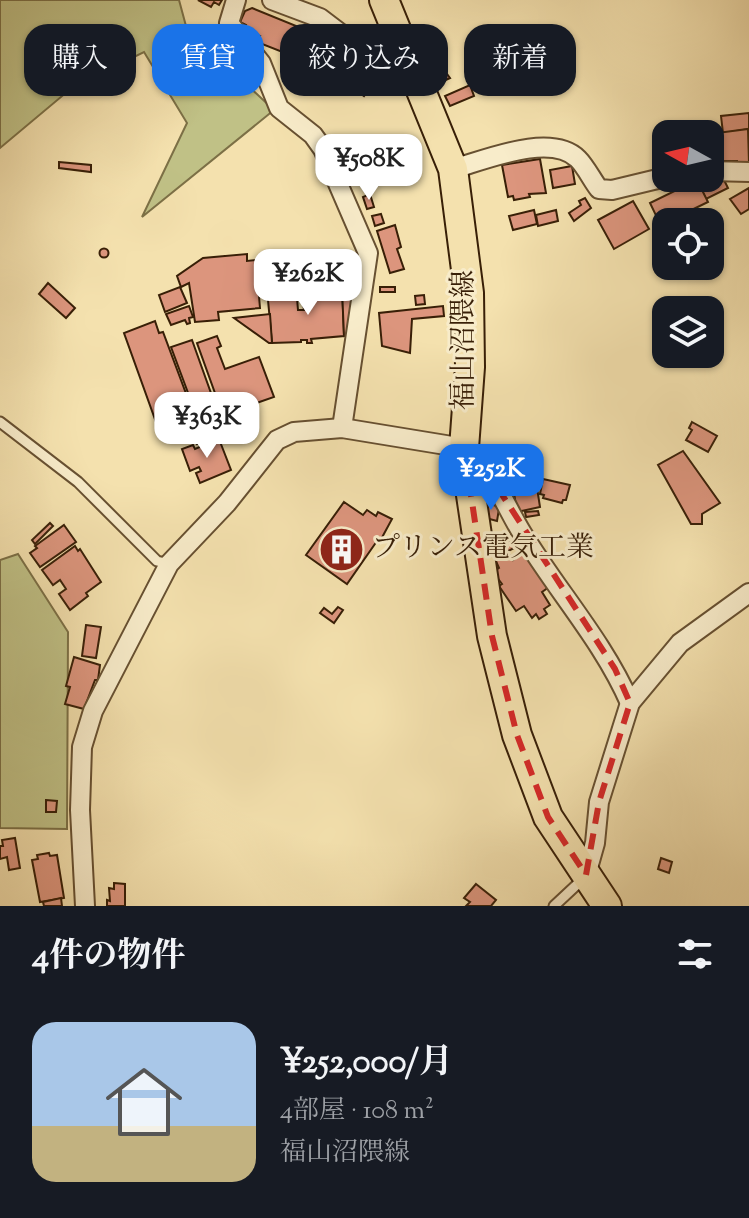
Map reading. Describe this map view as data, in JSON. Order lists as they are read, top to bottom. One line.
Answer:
{"streets":{"main road":["福山沼隈線"]},"places":{"building":["プリンス電気工業"]},"north":"left","page":{"chip":["購入","賃貸","絞り込み","新着"],"price":["¥508K","¥262K","¥363K","¥252K"],"heading":"4件の物件","list":[{"name":"¥252,000/月","note":"4部屋 · 108 m² · 福山沼隈線"}]}}
